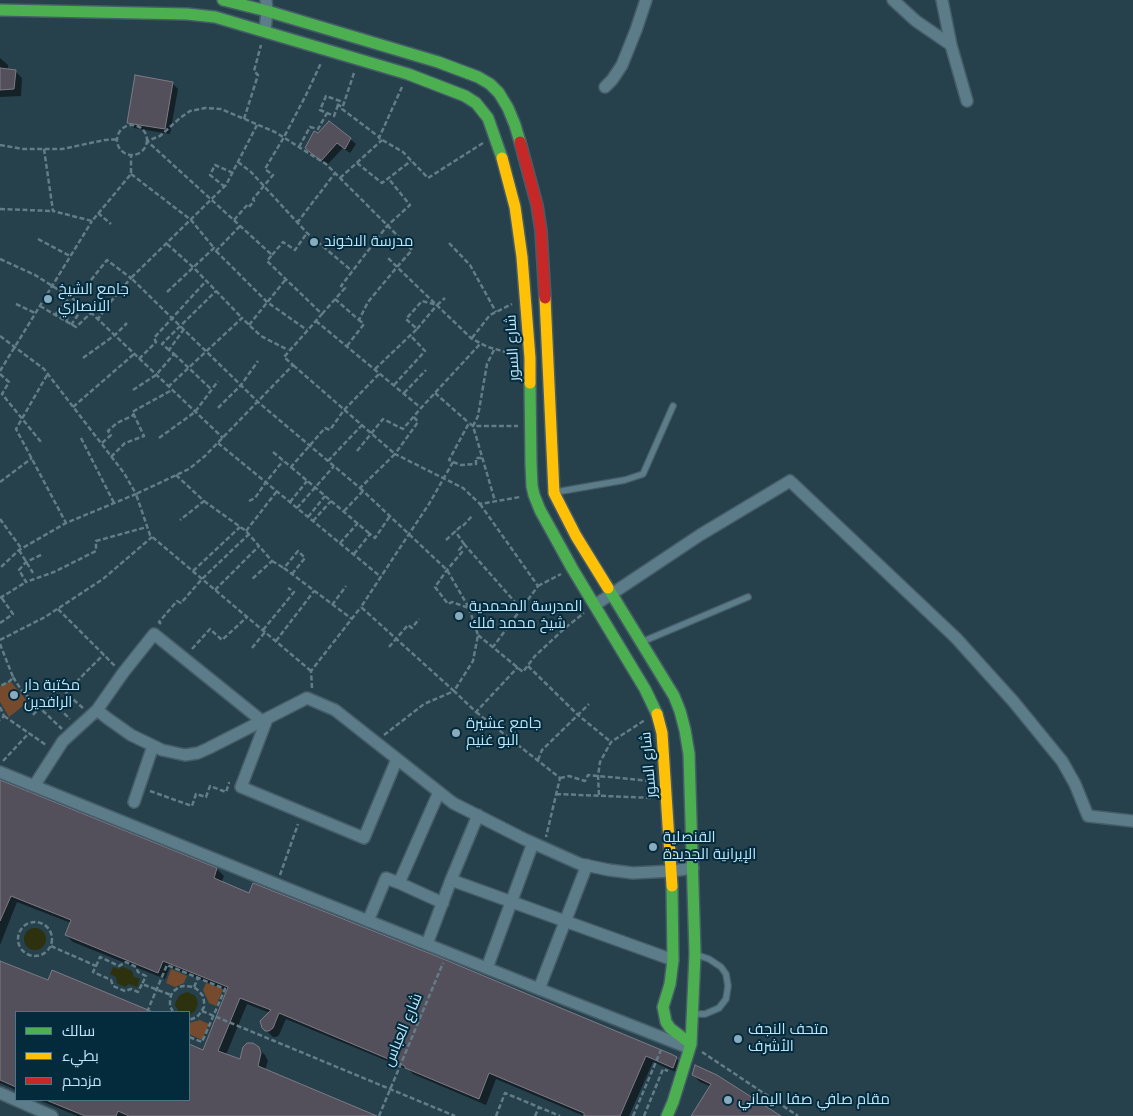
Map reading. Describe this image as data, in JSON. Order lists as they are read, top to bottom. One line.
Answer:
{"streets":{"main road":["شارع السور"],"path":["شارع العباس"]},"places":["مدرسة الاخوند","جامع الشيخ الانصاري","المدرسة المحمدية شيخ محمد فلك","مكتبة دار الرافدين","جامع عشيرة البو غنيم","القنصلية الإيرانية الجديدة","متحف النجف الأشرف","مقام صافي صفا اليماني"],"legend":["سالك","بطيء","مزدحم"]}
